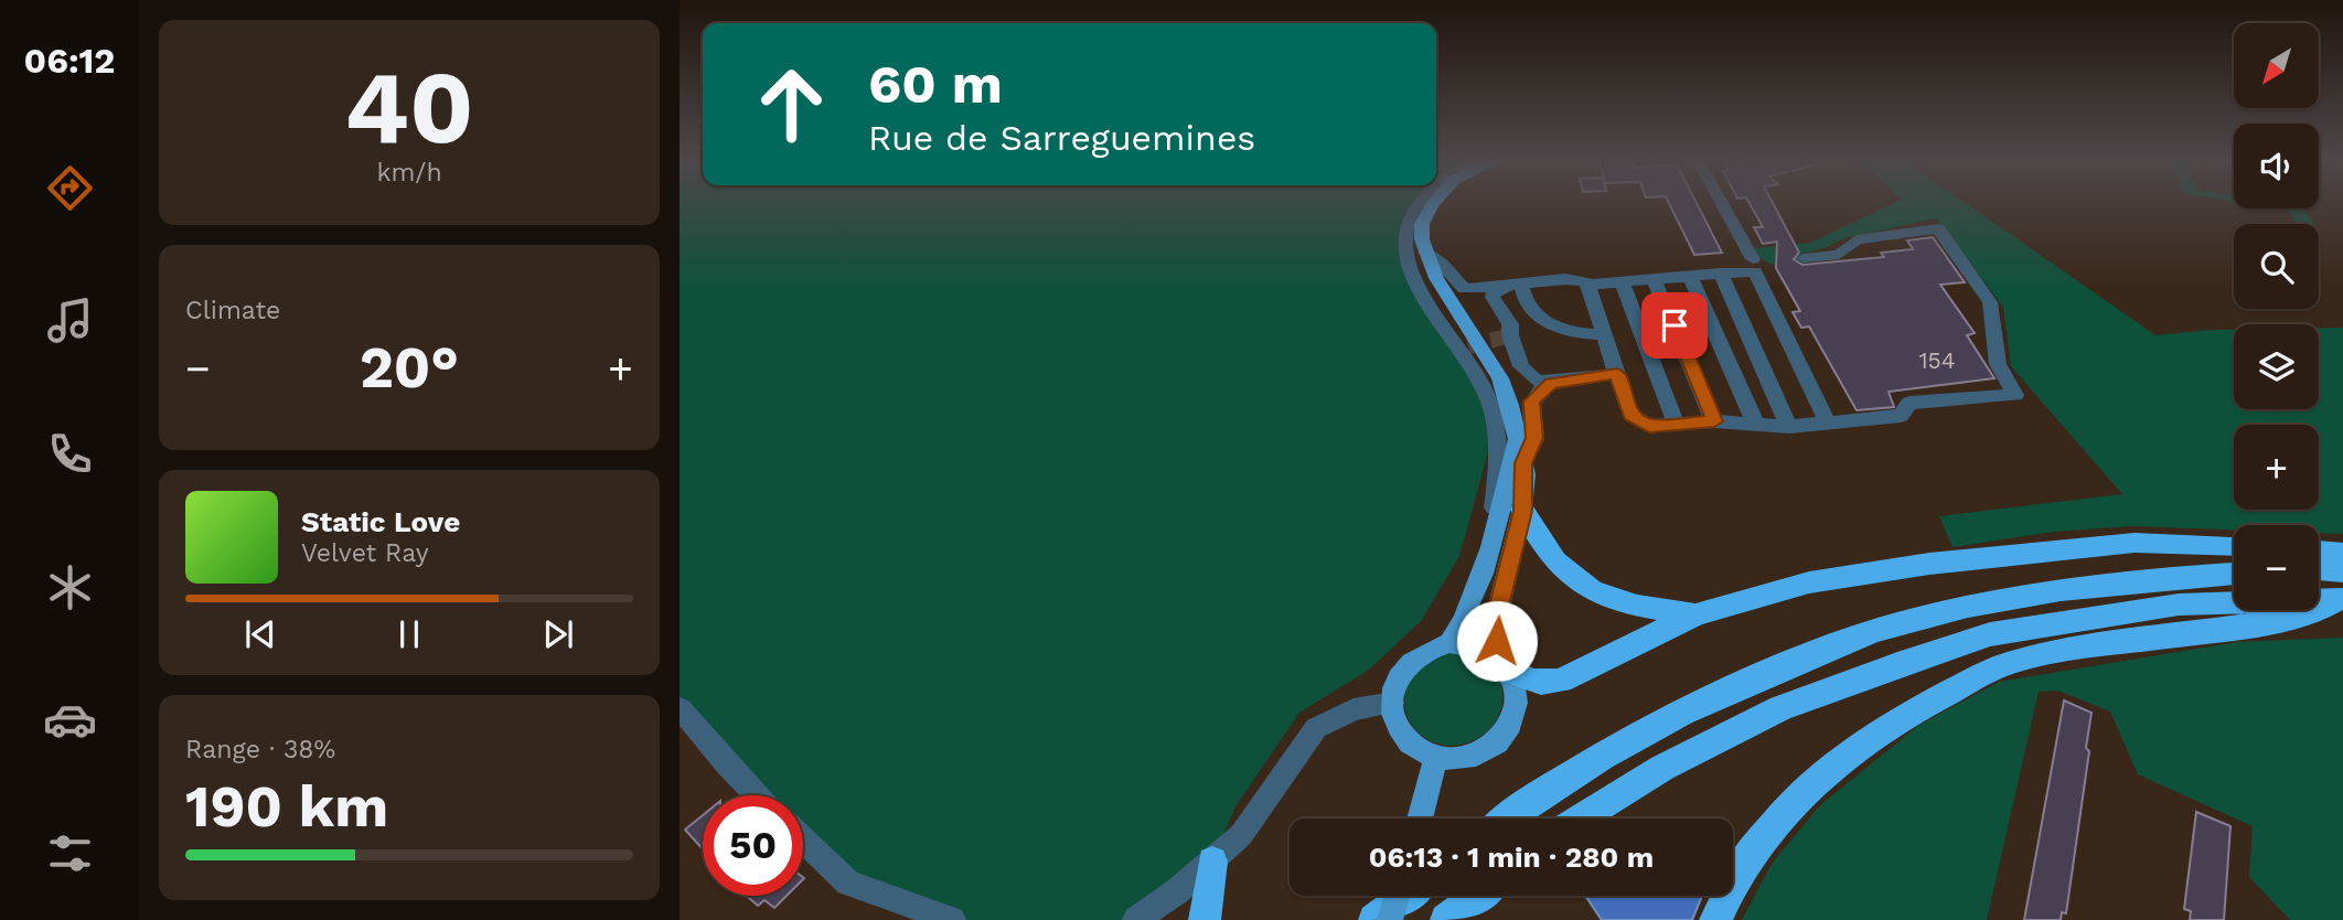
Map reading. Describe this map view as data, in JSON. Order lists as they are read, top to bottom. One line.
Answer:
{"house_numbers":["154"],"north":"bottom left","page":{"tabs":"06:12","tile":[["40","km/h"],"Climate",["Range · 38%","190 km"]],"map_buttons":["+","−"],"turn":["60 m","Rue de Sarreguemines"],"heat":["−","20°","+"],"song":["Static Love","Velvet Ray"],"limit":"50","trip":"06:13 · 1 min · 280 m"}}
